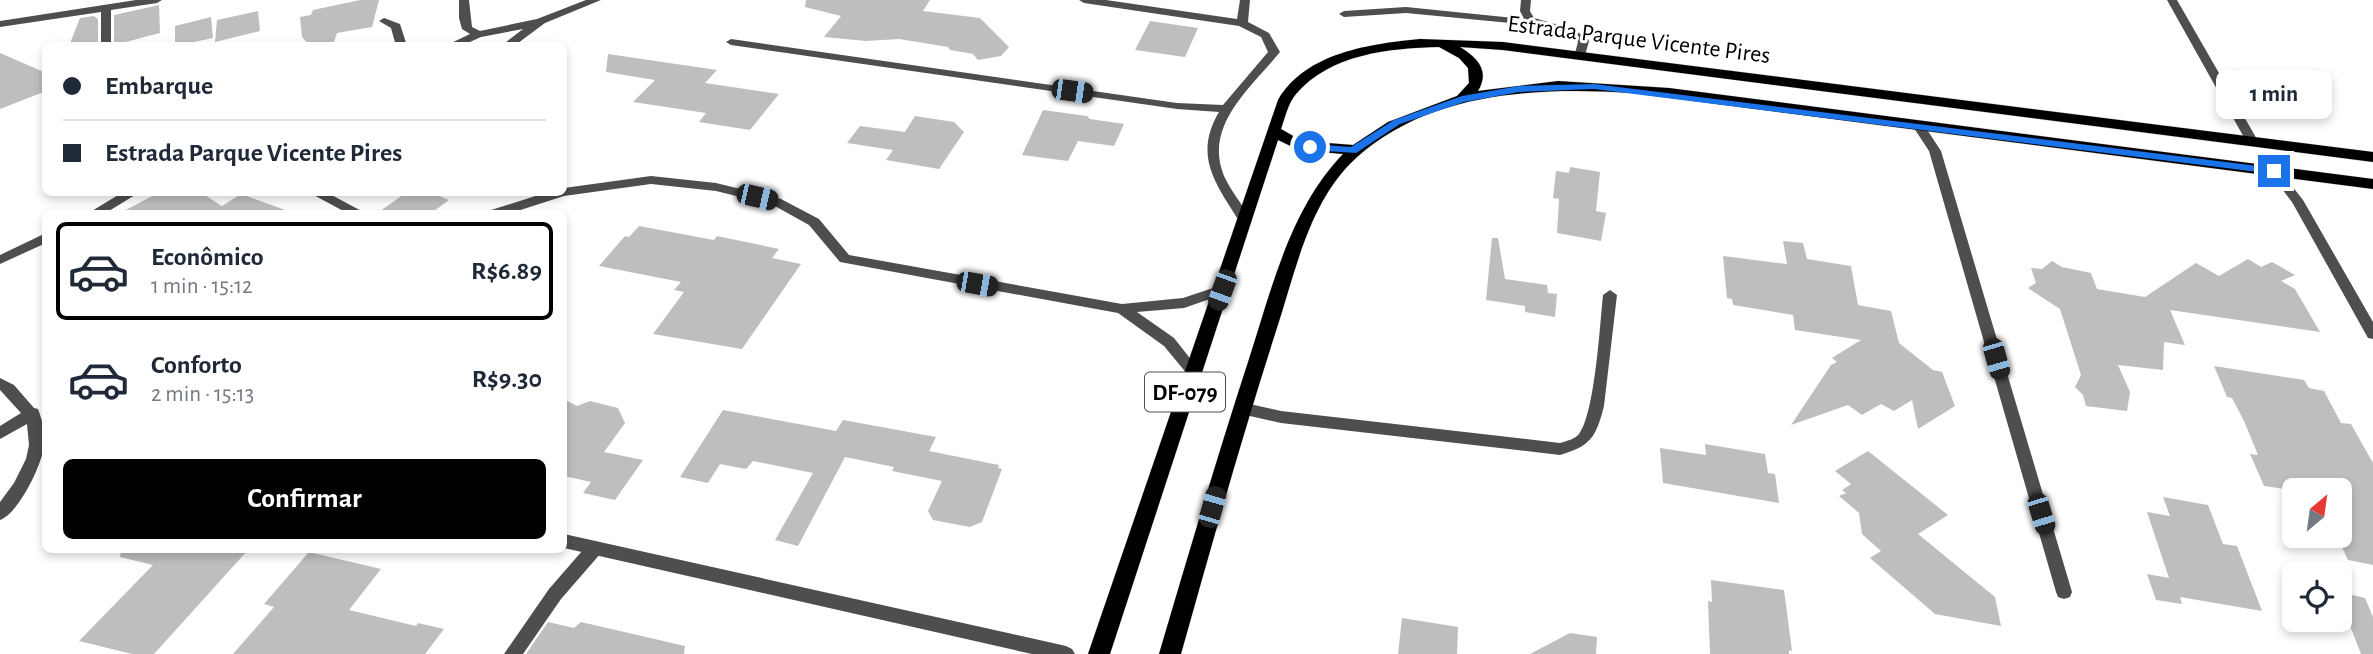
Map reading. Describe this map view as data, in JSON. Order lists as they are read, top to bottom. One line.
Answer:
{"streets":{"main road":["Estrada Parque Vicente Pires","DF-079"]},"north":"top right","page":{"banner":["Embarque","Estrada Parque Vicente Pires"],"bubble":"1 min","list":[{"name":"Econômico","note":"1 min · 15:12","value":"R$6.89"},{"name":"Conforto","note":"2 min · 15:13","value":"R$9.30"}],"buttons":"Confirmar"}}
